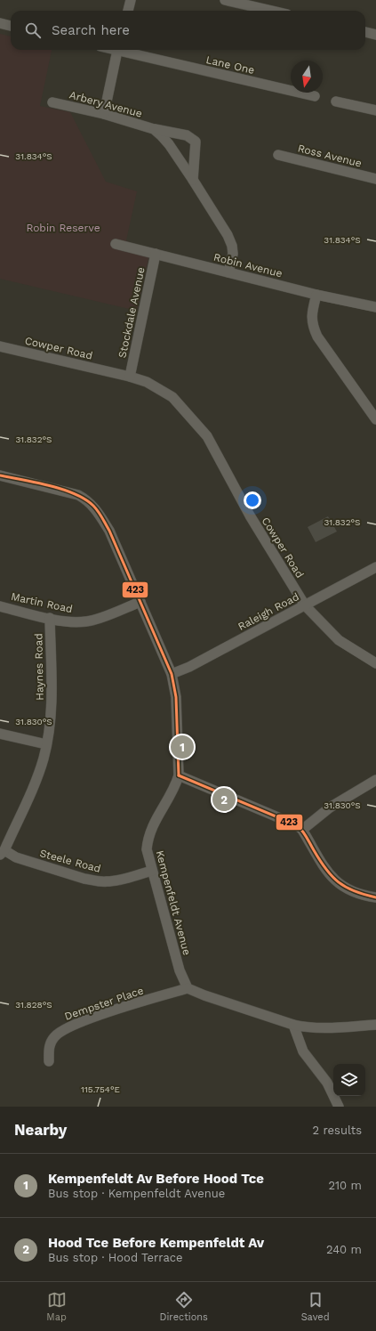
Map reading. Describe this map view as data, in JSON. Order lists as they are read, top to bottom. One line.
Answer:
{"streets":{"street":["Lane One","Arbery Avenue","Ross Avenue","Robin Avenue","Stockdale Avenue","Cowper Road","Martin Road","Raleigh Road","Haynes Road","Steele Road","Kempenfeldt Avenue","Dempster Place"]},"crossings":[["Arbery Avenue","Robin Avenue"],["Robin Avenue","Stockdale Avenue"],["Stockdale Avenue","Cowper Road"],["Cowper Road","Raleigh Road"],["Martin Road","Haynes Road"],["Martin Road","Kempenfeldt Avenue"],["Raleigh Road","Kempenfeldt Avenue"],["Haynes Road","Steele Road"],["Steele Road","Kempenfeldt Avenue"],["Kempenfeldt Avenue","Dempster Place"]],"parks":["Robin Reserve"],"lines":["transit line 423"],"north":"bottom","page":{"search":"Search here","pins":["1","2"],"heading":["Nearby","2 results"],"list":[{"mark":"1","name":"Kempenfeldt Av Before Hood Tce","note":"Bus stop · Kempenfeldt Avenue","value":"210 m"},{"mark":"2","name":"Hood Tce Before Kempenfeldt Av","note":"Bus stop · Hood Terrace","value":"240 m"}],"nav":["Map","Directions","Saved"]},"coordinates":["31.834°S","31.832°S","31.830°S","31.828°S","115.754°E"]}
